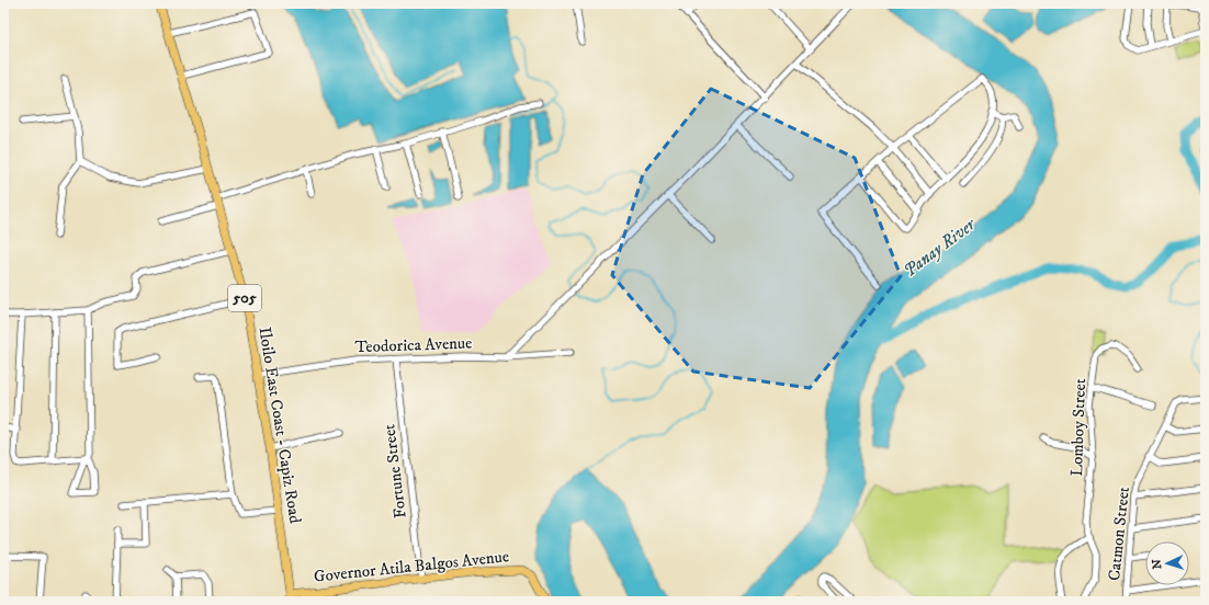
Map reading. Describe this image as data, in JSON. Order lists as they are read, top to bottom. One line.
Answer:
{"streets":{"main road":["505","Iloilo East Coast - Capiz Road","Governor Atila Balgos Avenue"],"street":["Teodorica Avenue","Lomboy Street","Fortune Street","Catmon Street"]},"crossings":[["Teodorica Avenue","Iloilo East Coast - Capiz Road"],["Teodorica Avenue","Fortune Street"],["Iloilo East Coast - Capiz Road","Governor Atila Balgos Avenue"],["Fortune Street","Governor Atila Balgos Avenue"]],"water":["Panay River"],"north":"left"}
